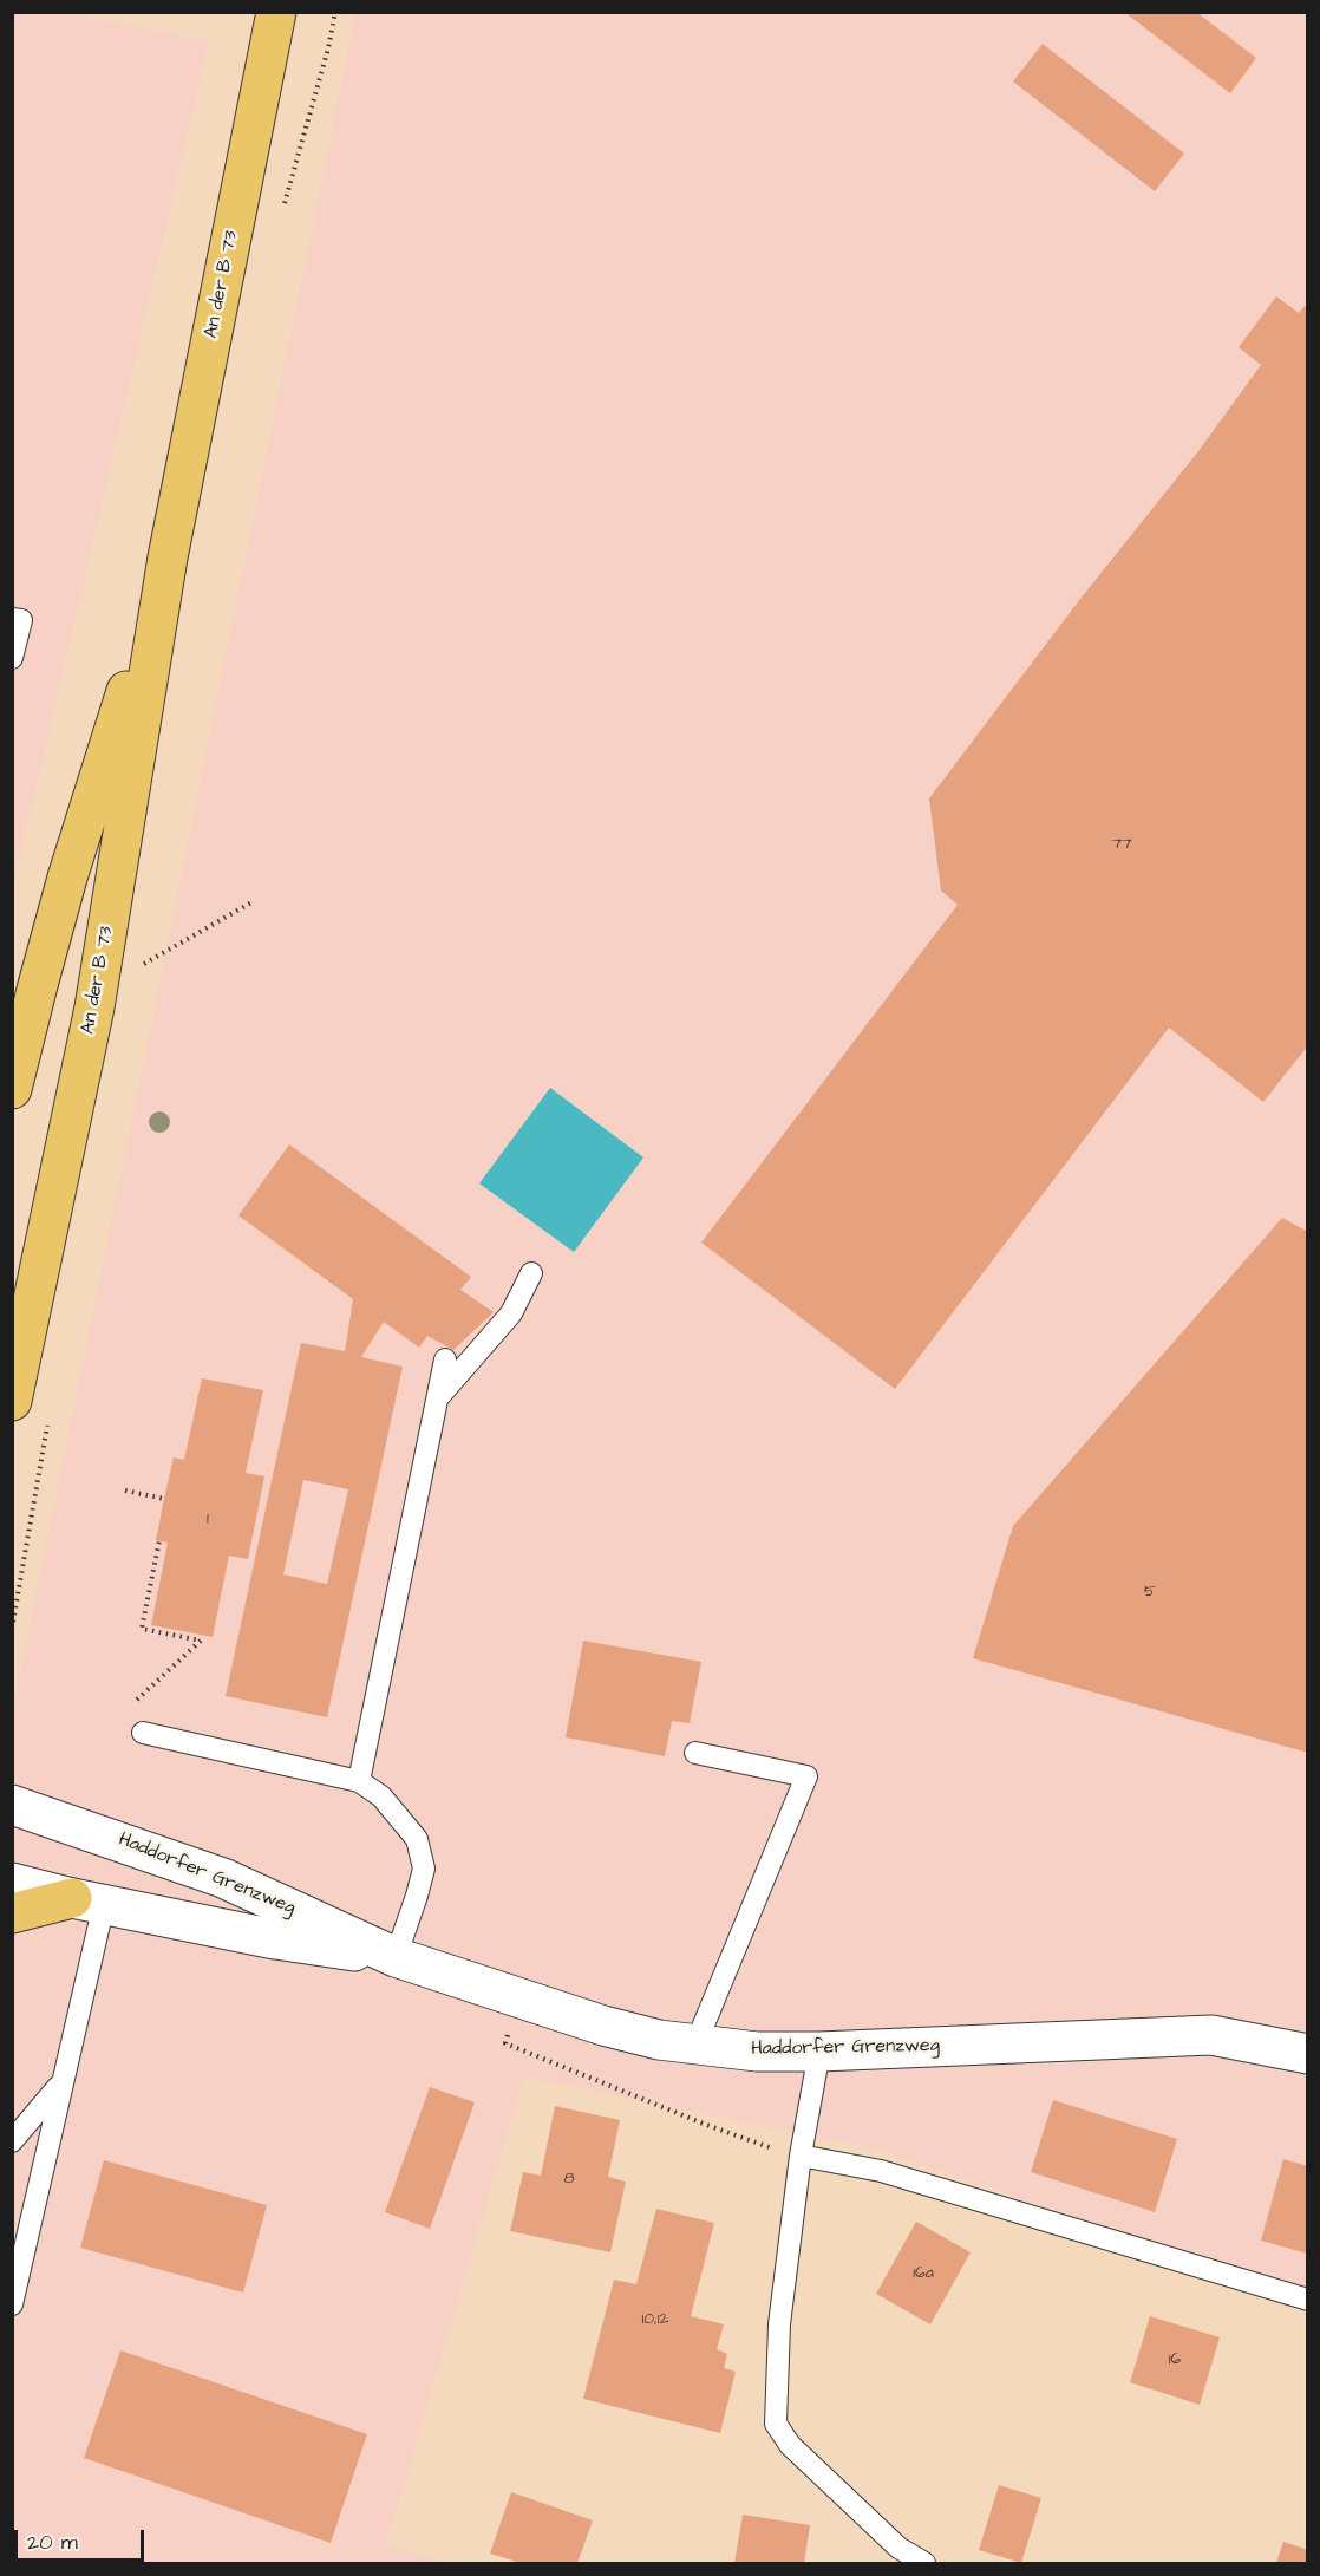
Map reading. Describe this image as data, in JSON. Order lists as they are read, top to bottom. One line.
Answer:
{"streets":{"main road":["An der B 73"],"street":["Haddorfer Grenzweg"]},"house_numbers":["77","1","5","8","16a","10,12","16"],"scale_bar":"20 m"}
